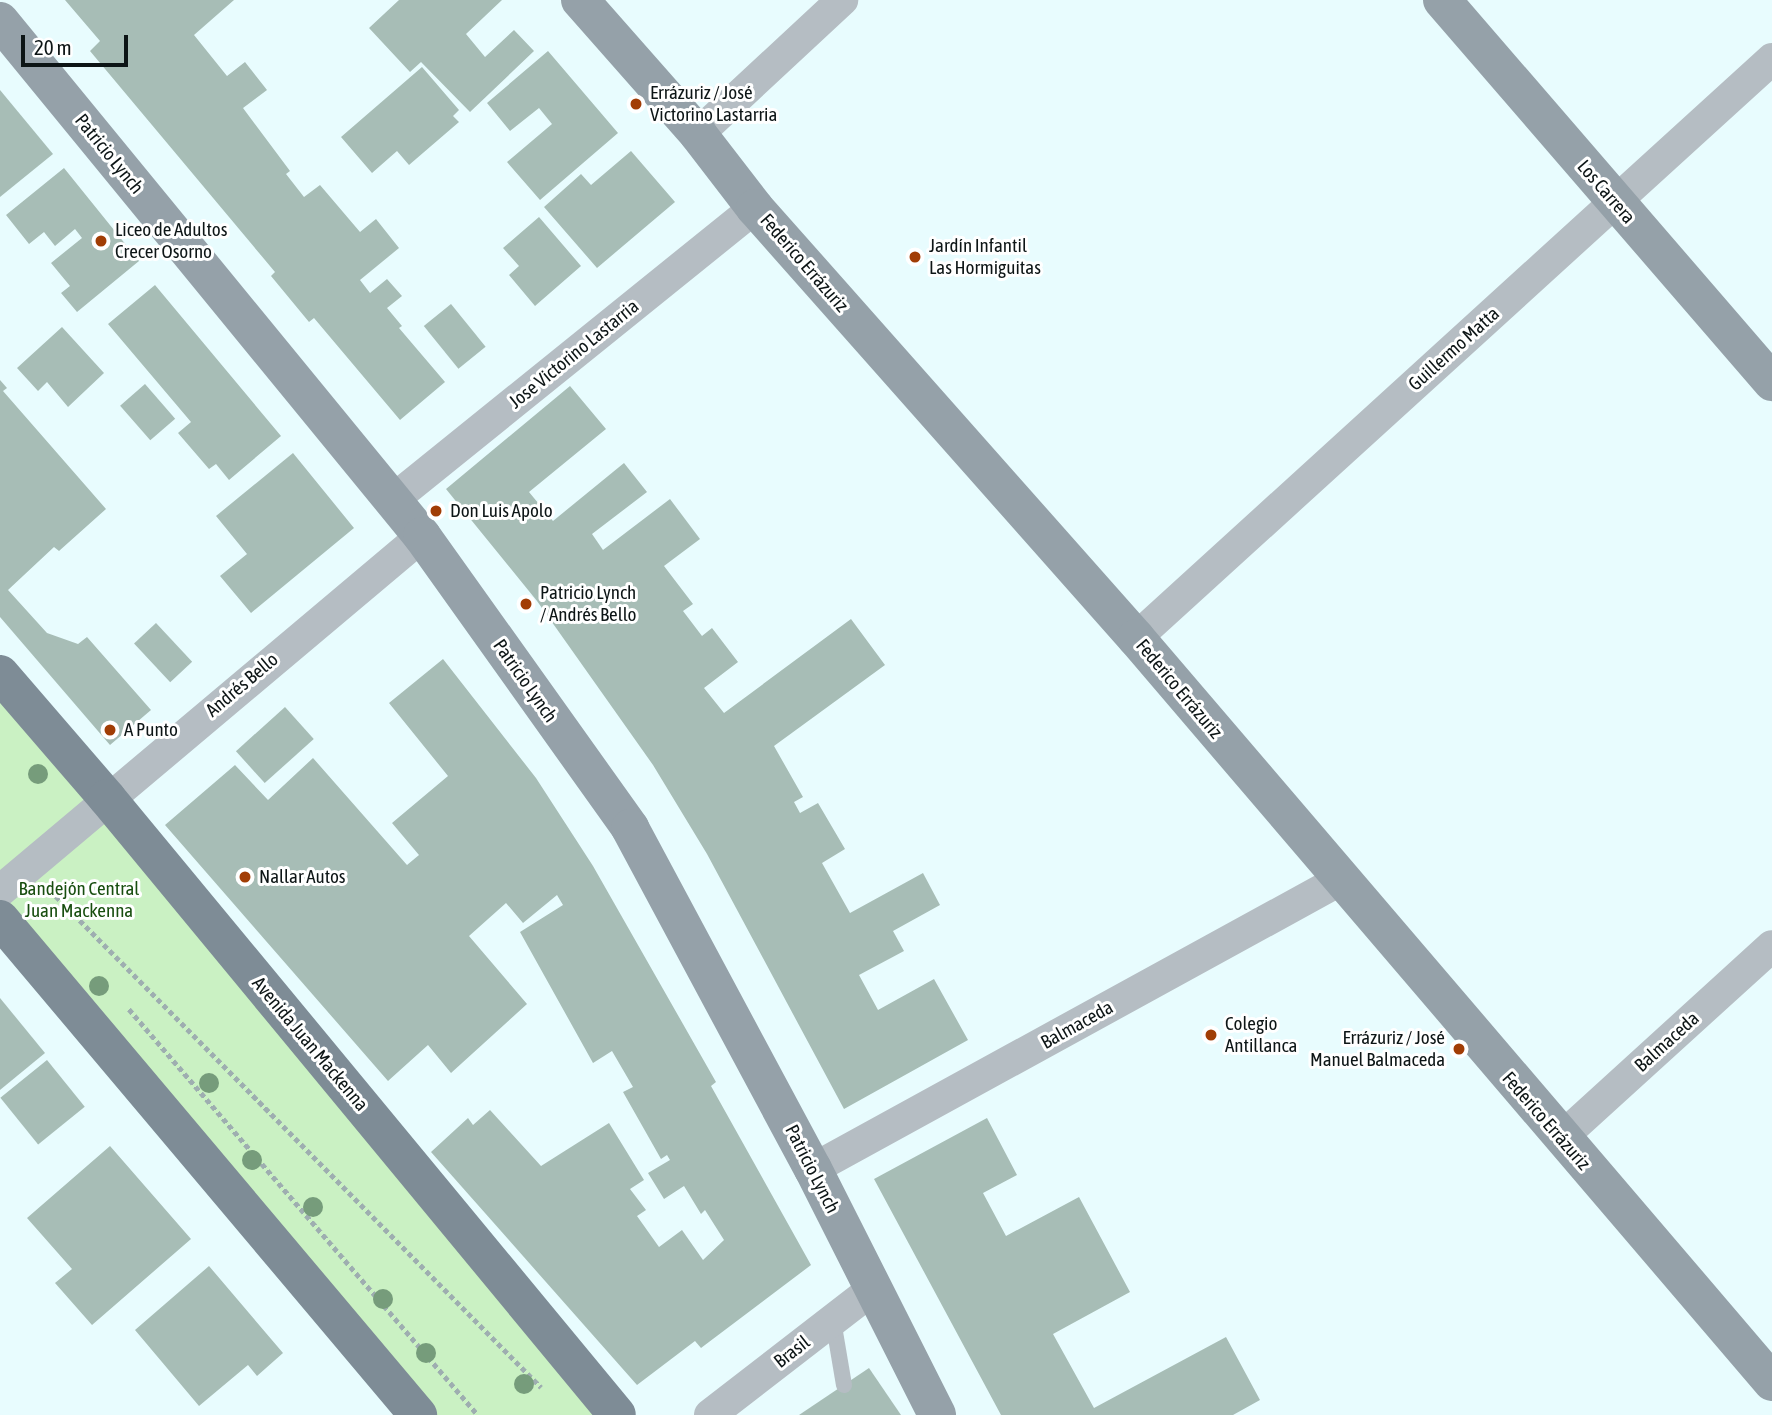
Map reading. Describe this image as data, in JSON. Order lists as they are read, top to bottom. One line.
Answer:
{"streets":{"main road":["Avenida Juan Mackenna"],"street":["Patricio Lynch","Los Carrera","Federico Errázuriz","Guillermo Matta","Jose Victorino Lastarria","Andrés Bello","Balmaceda","Brasil"]},"crossings":[["Patricio Lynch","Jose Victorino Lastarria"],["Patricio Lynch","Andrés Bello"],["Patricio Lynch","Balmaceda"],["Patricio Lynch","Brasil"],["Los Carrera","Guillermo Matta"],["Federico Errázuriz","Guillermo Matta"],["Federico Errázuriz","Jose Victorino Lastarria"],["Federico Errázuriz","Balmaceda"],["Andrés Bello","Avenida Juan Mackenna"]],"parks":["Bandejón Central Juan Mackenna"],"places":["Errázuriz / José Victorino Lastarria","Liceo de Adultos Crecer Osorno","Jardín Infantil Las Hormiguitas","Don Luis Apolo","Patricio Lynch / Andrés Bello","A Punto","Nallar Autos","Colegio Antillanca","Errázuriz / José Manuel Balmaceda"],"scale_bar":"20 m"}
